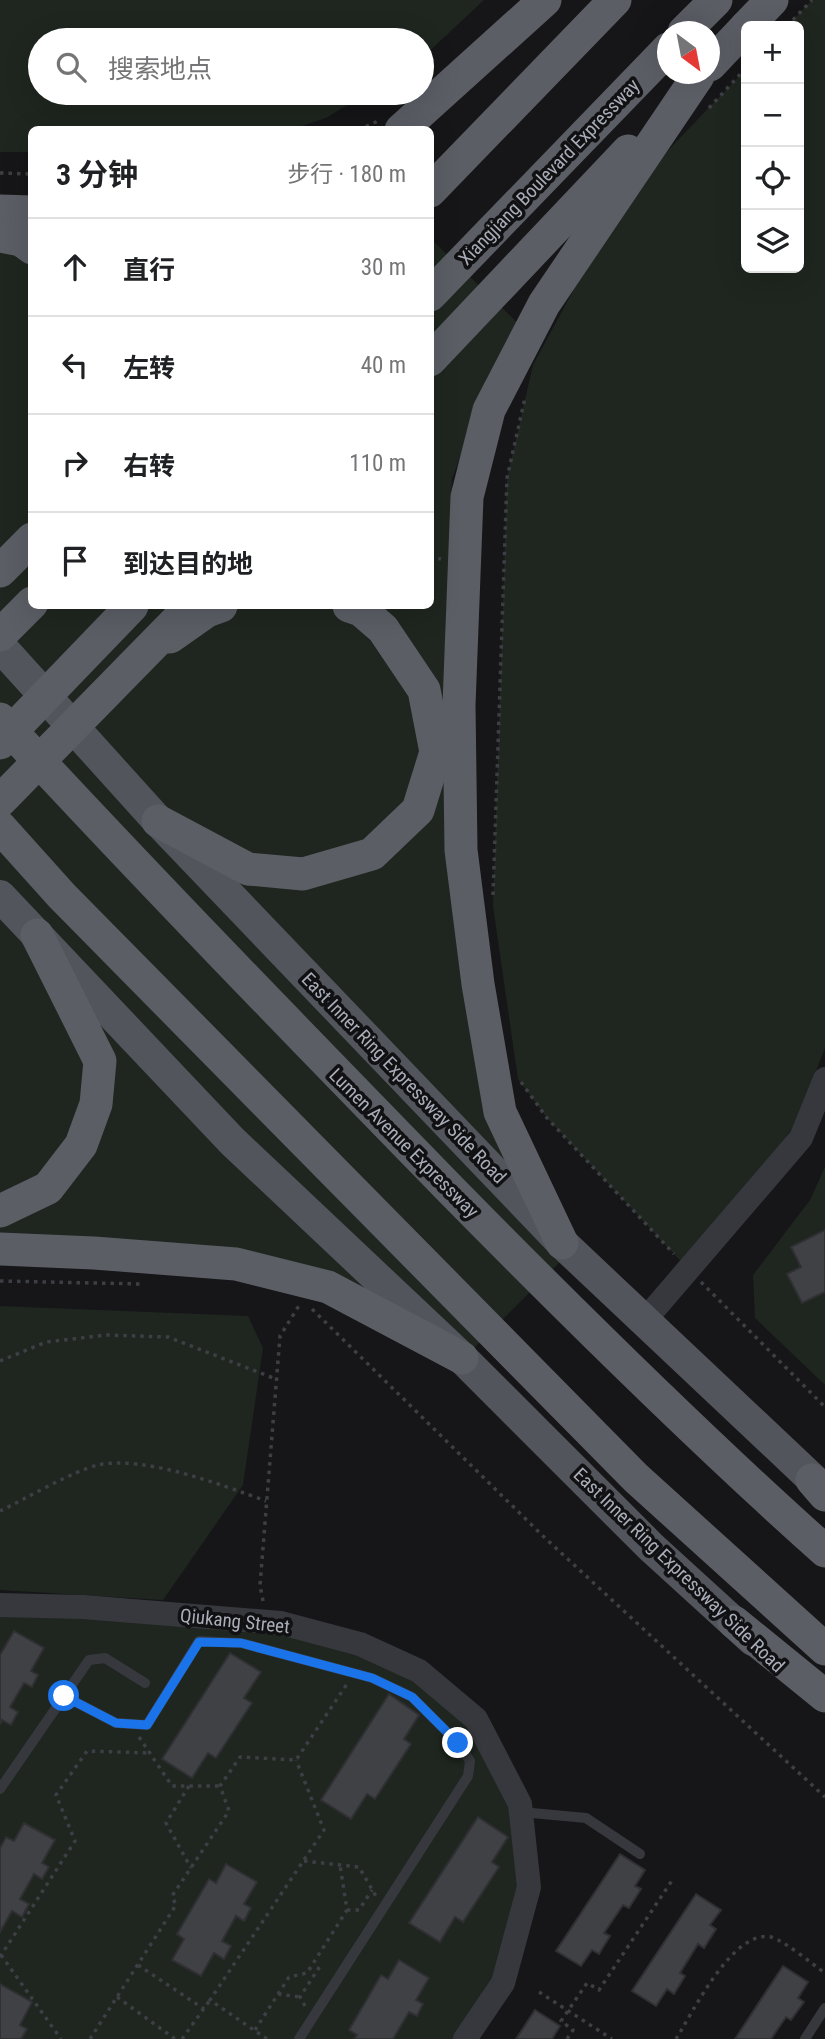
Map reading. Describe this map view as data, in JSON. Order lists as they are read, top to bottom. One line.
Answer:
{"streets":{"highway":["Xiangjiang Boulevard Expressway","Lumen Avenue Expressway"],"main road":["East Inner Ring Expressway Side Road"],"street":["Qiukang Street"]},"north":"bottom right","page":{"map_buttons":["+","−"],"search":"搜索地点","heading":["3 分钟","步行 · 180 m"],"list":[["直行","30 m"],["左转","40 m"],["右转","110 m"],"到达目的地"]}}
